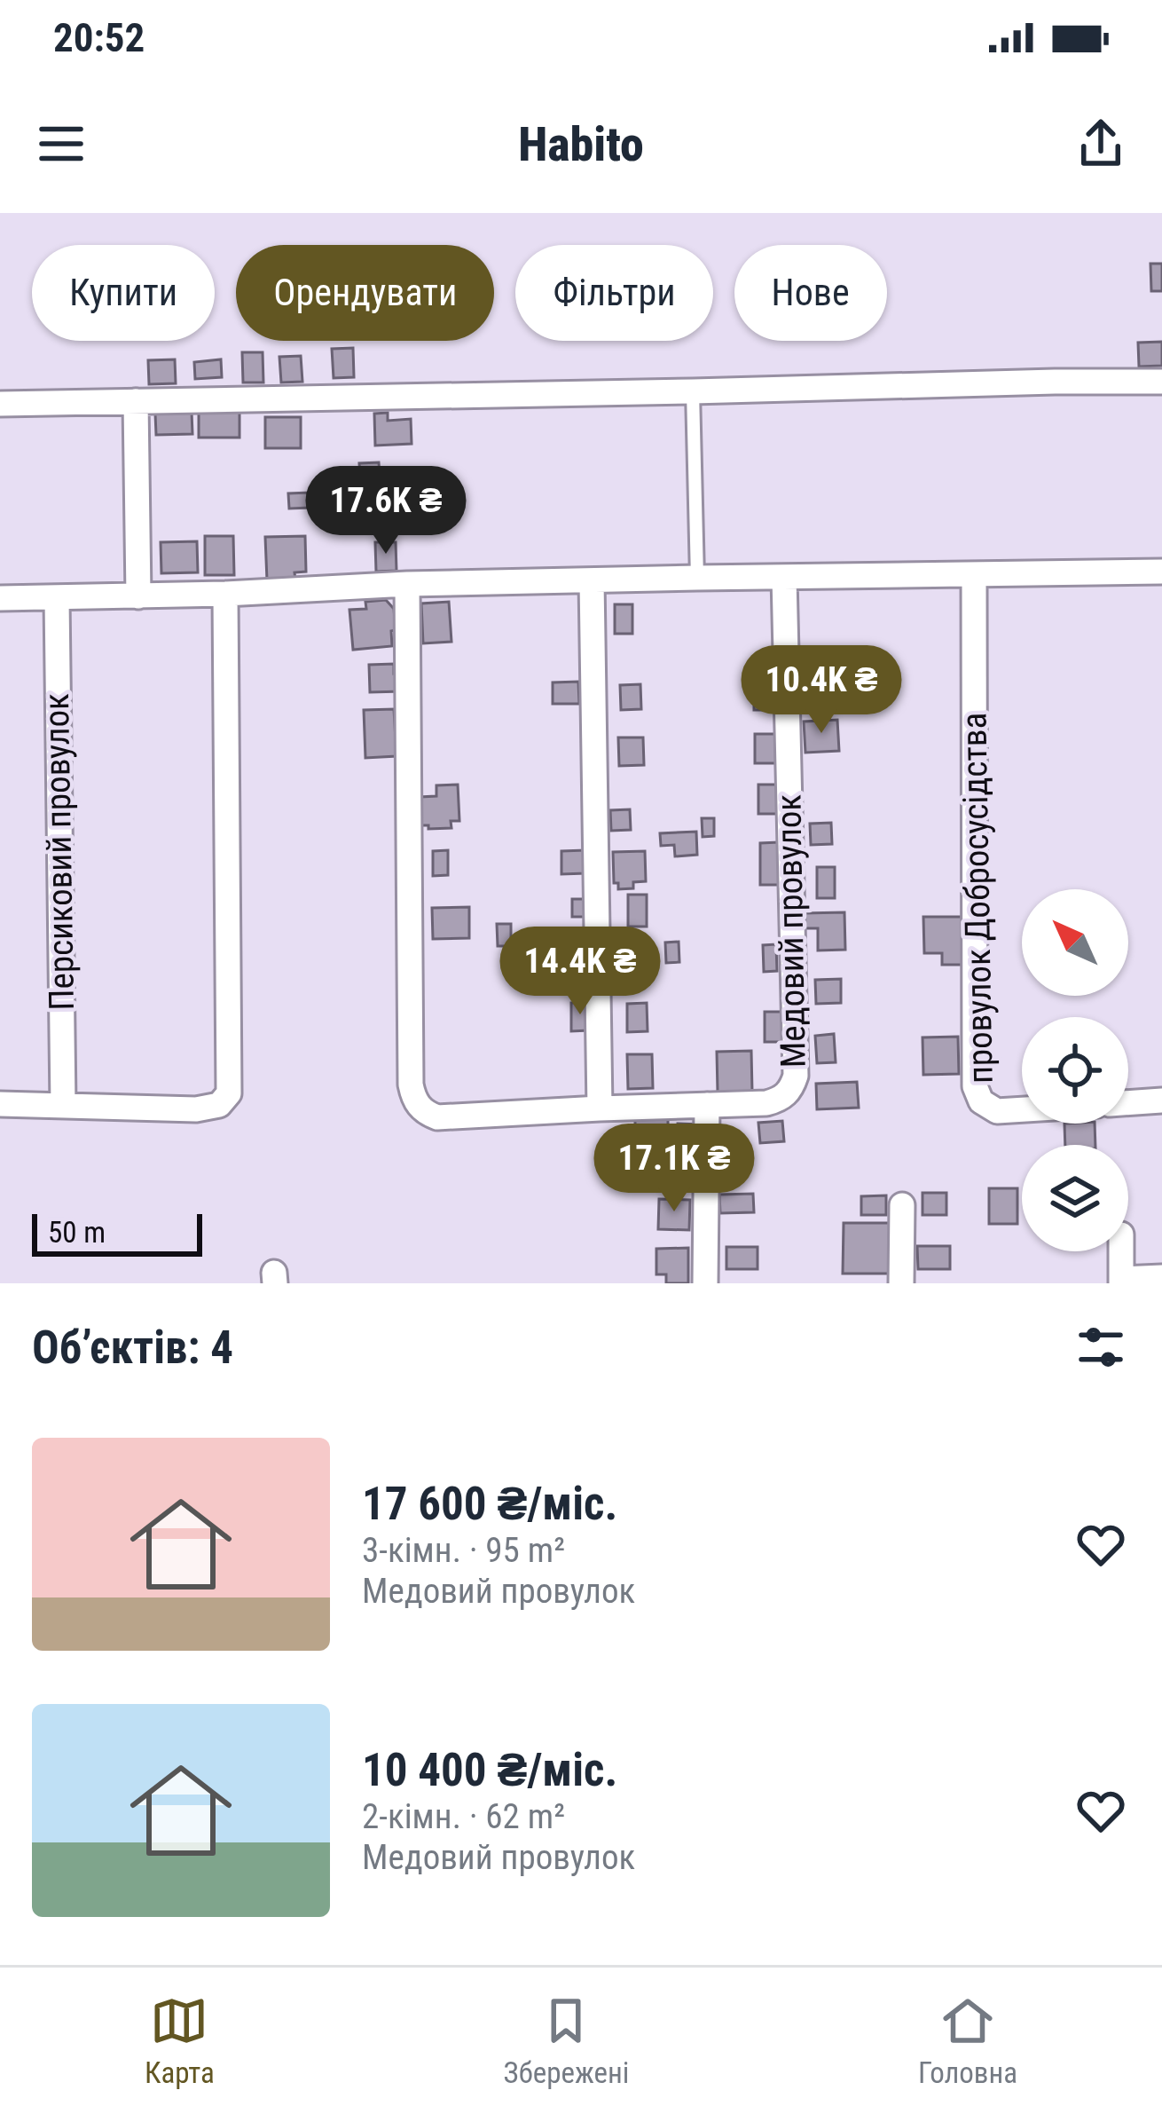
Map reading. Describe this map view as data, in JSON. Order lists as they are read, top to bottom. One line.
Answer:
{"streets":{"street":["Персиковий провулок","провулок Добросусідства","Медовий провулок"]},"scale_bar":"50 m","north":"top left","page":{"status":"20:52","header":"Habito","chip":["Купити","Орендувати","Фільтри","Нове"],"price":["17.6K ₴","10.4K ₴","14.4K ₴","17.1K ₴"],"scale":"50 m","heading":"Об’єктів: 4","list":[{"name":"17 600 ₴/міс.","note":"3-кімн. · 95 m² · Медовий провулок"},{"name":"10 400 ₴/міс.","note":"2-кімн. · 62 m² · Медовий провулок"}],"tabs":["Карта","Збережені","Головна"]}}
